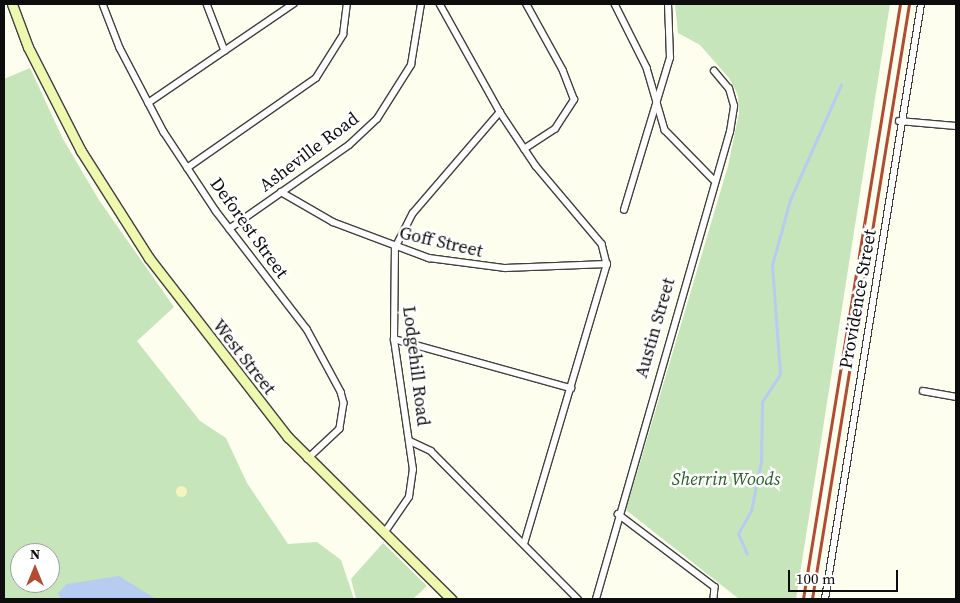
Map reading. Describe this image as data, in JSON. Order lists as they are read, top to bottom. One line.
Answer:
{"streets":{"street":["Asheville Road","Deforest Street","Goff Street","Providence Street","Austin Street","West Street","Lodgehill Road"]},"crossings":[["Asheville Road","Deforest Street"],["Asheville Road","Goff Street"],["Deforest Street","West Street"],["Goff Street","Lodgehill Road"],["West Street","Lodgehill Road"]],"parks":["Sherrin Woods"],"scale_bar":"100 m","north":"top"}
